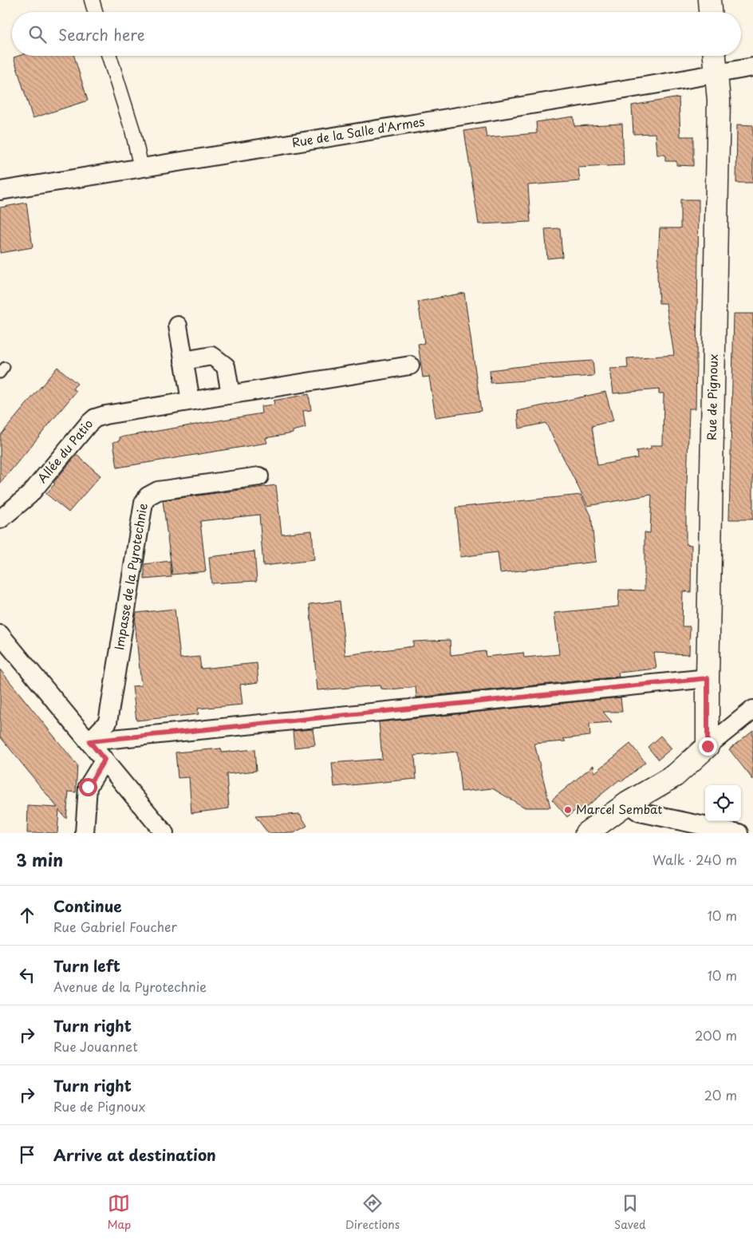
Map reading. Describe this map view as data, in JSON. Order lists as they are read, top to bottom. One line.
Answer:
{"streets":{"main road":["Rue de Pignoux"],"street":["Rue de la Salle d'Armes","Allée du Patio","Impasse de la Pyrotechnie"]},"crossings":[["Rue de la Salle d'Armes","Rue de Pignoux"]],"places":["Marcel Sembat"],"page":{"search":"Search here","heading":["3 min","Walk · 240 m"],"list":[["Continue","Rue Gabriel Foucher","10 m"],["Turn left","Avenue de la Pyrotechnie","10 m"],["Turn right","Rue Jouannet","200 m"],["Turn right","Rue de Pignoux","20 m"],"Arrive at destination"],"nav":["Map","Directions","Saved"]}}
